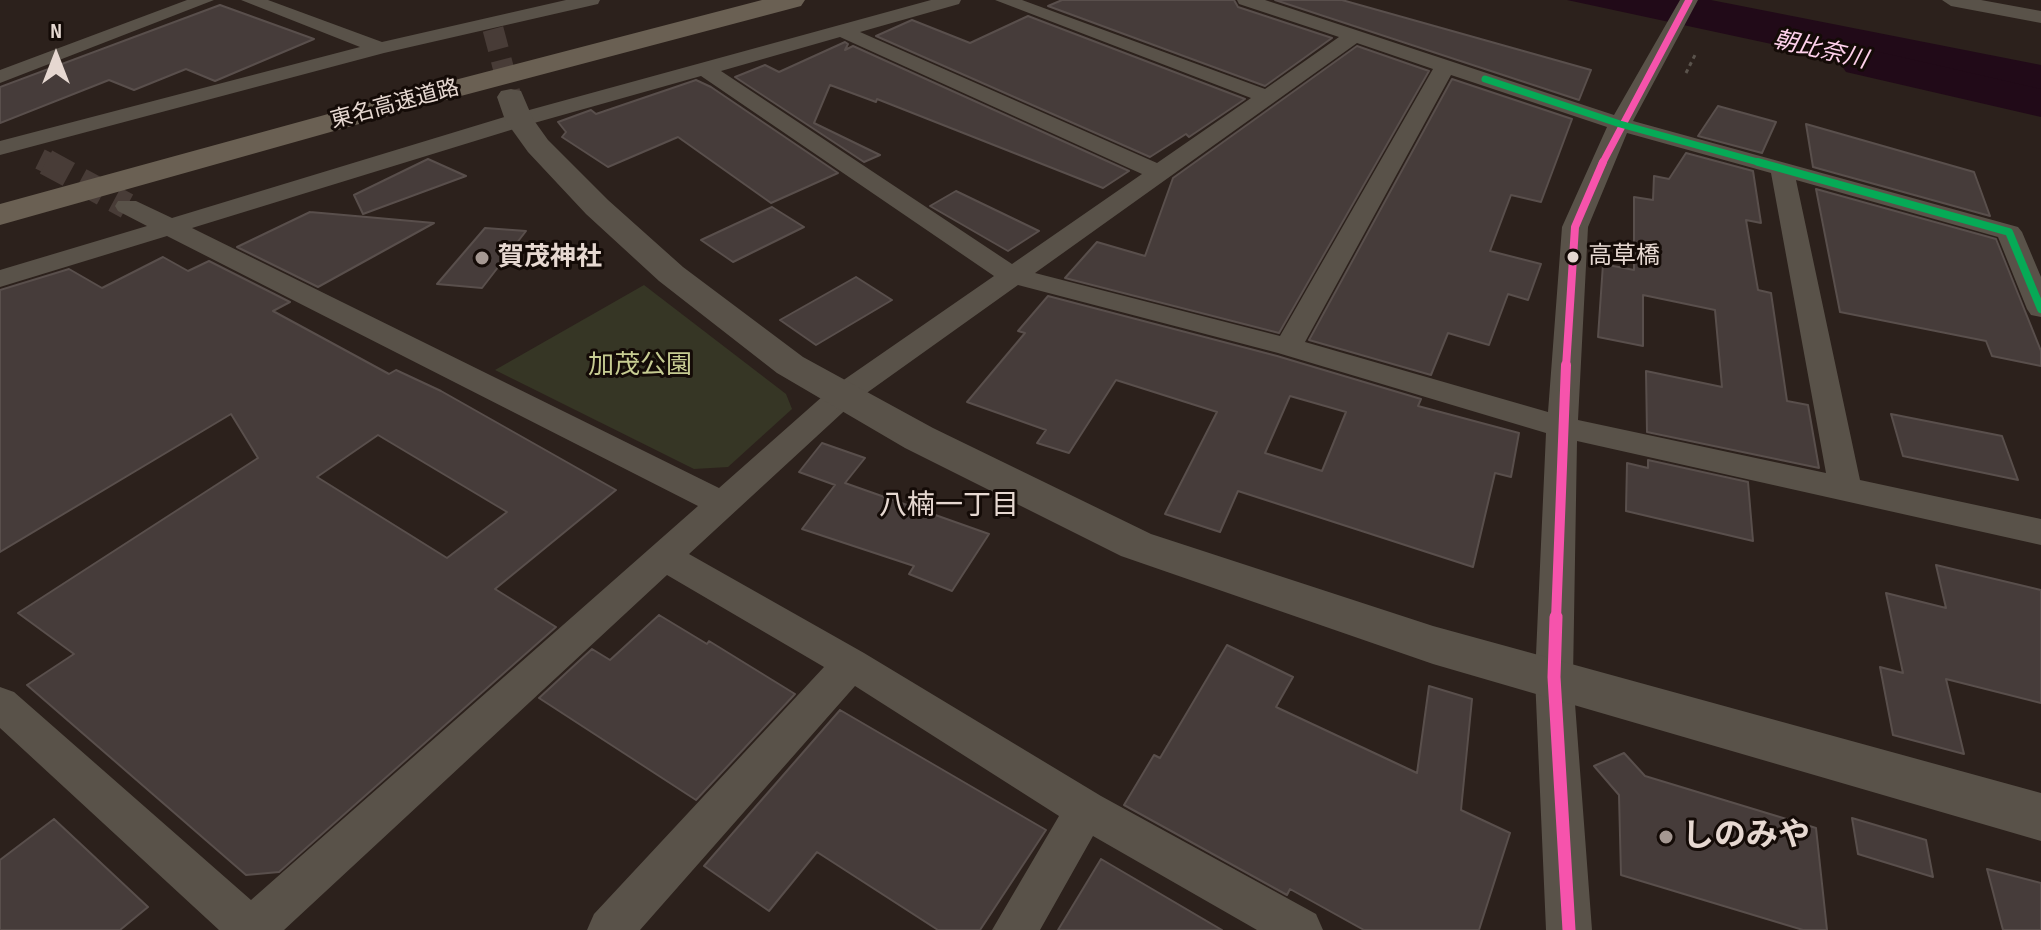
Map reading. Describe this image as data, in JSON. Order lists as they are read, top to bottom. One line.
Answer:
{"streets":{"highway":["東名高速道路"]},"districts":["八楠一丁目"],"water":["朝比奈川"],"parks":["加茂公園"],"places":["高草橋","賀茂神社","しのみや"],"north":"top"}
